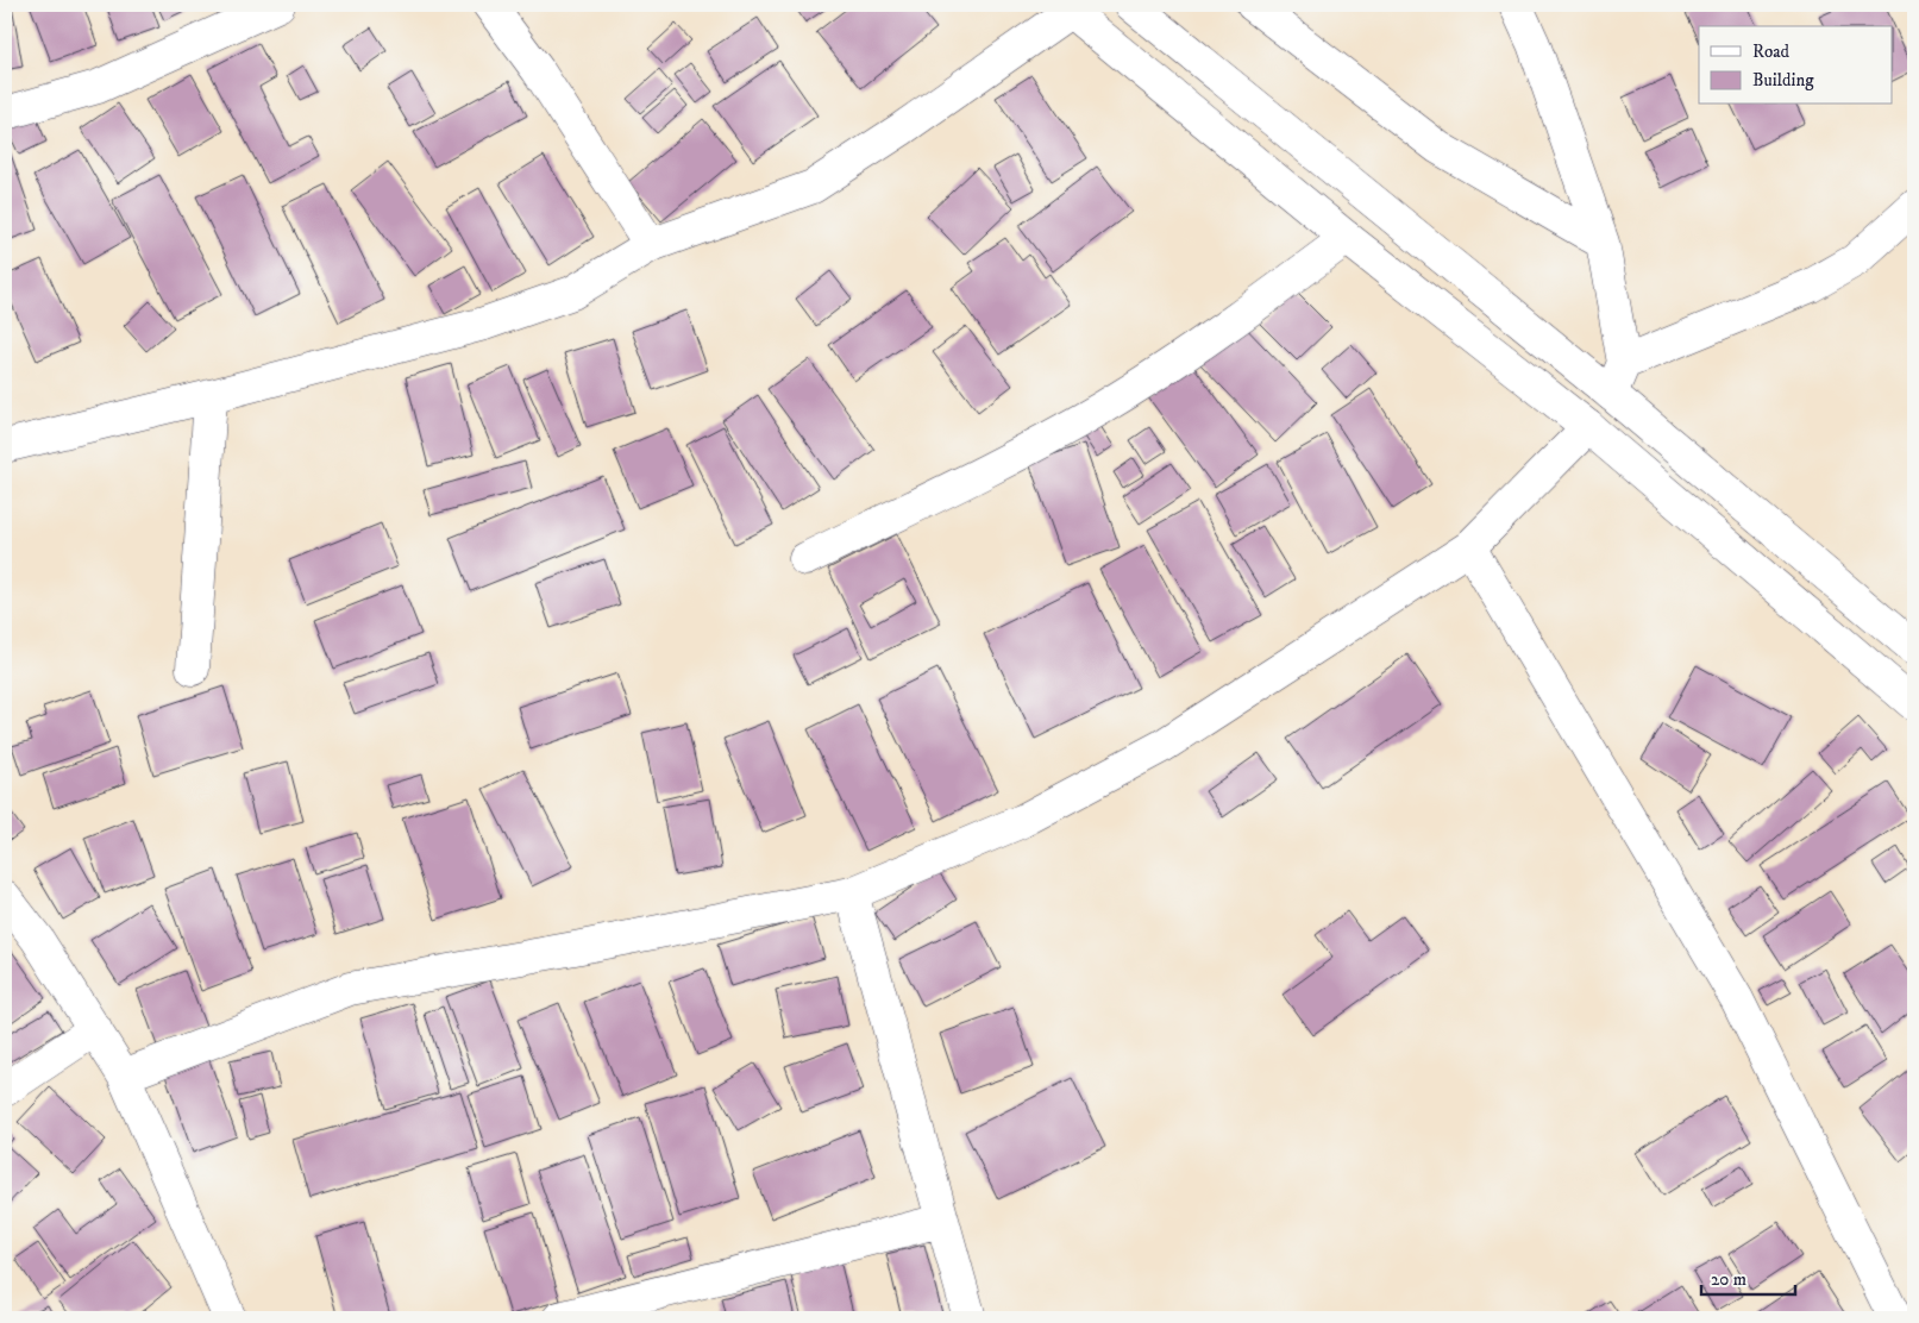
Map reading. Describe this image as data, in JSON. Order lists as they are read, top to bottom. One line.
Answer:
{"legend":["Road","Building"],"scale_bar":"20 m"}
